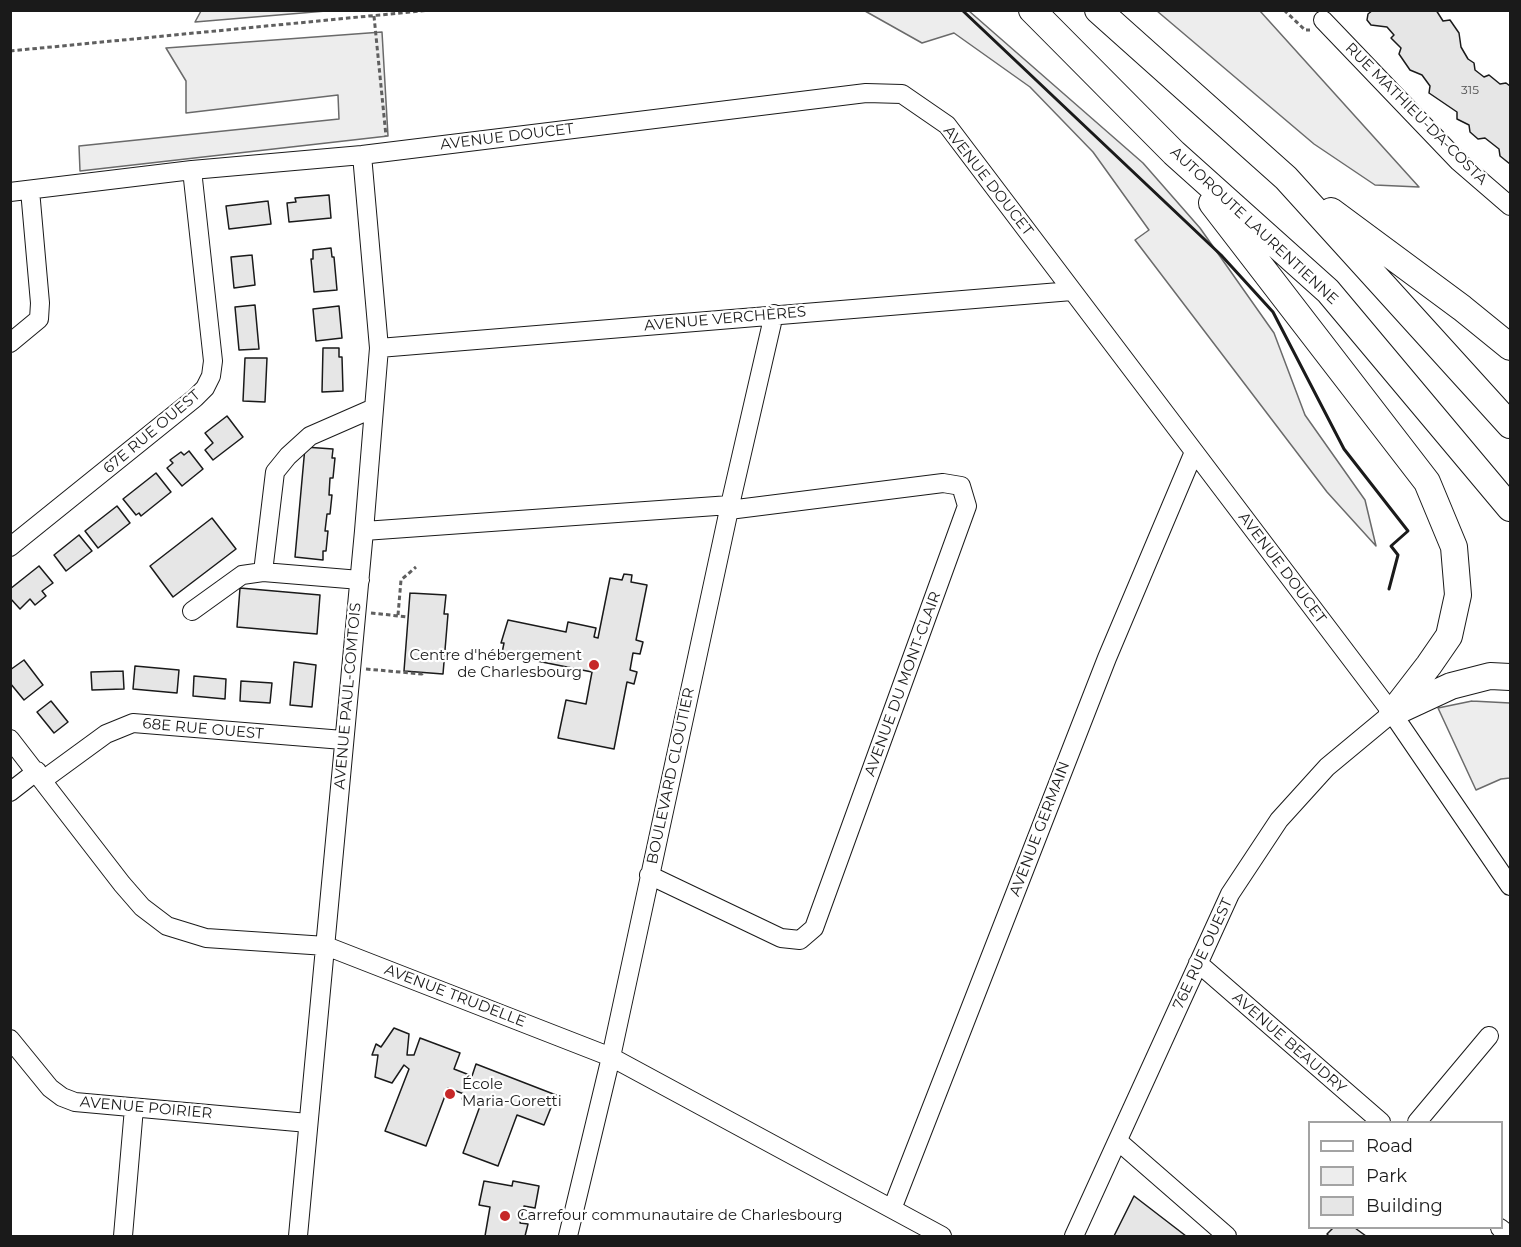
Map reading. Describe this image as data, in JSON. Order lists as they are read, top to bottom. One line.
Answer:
{"streets":{"highway":["AUTOROUTE LAURENTIENNE"],"street":["RUE MATHIEU-DA-COSTA","AVENUE DOUCET","AVENUE VERCHÈRES","67E RUE OUEST","AVENUE DU MONT-CLAIR","AVENUE PAUL-COMTOIS","68E RUE OUEST","BOULEVARD CLOUTIER","AVENUE GERMAIN","76E RUE OUEST","AVENUE TRUDELLE","AVENUE BEAUDRY","AVENUE POIRIER"]},"crossings":[["AVENUE DOUCET","AVENUE VERCHÈRES"],["AVENUE DOUCET","67E RUE OUEST"],["AVENUE DOUCET","AVENUE PAUL-COMTOIS"],["AVENUE DOUCET","AVENUE GERMAIN"],["AVENUE DOUCET","76E RUE OUEST"],["AVENUE VERCHÈRES","AVENUE PAUL-COMTOIS"],["AVENUE VERCHÈRES","BOULEVARD CLOUTIER"],["AVENUE DU MONT-CLAIR","AVENUE PAUL-COMTOIS"],["AVENUE DU MONT-CLAIR","BOULEVARD CLOUTIER"],["AVENUE PAUL-COMTOIS","68E RUE OUEST"],["AVENUE PAUL-COMTOIS","AVENUE TRUDELLE"],["AVENUE PAUL-COMTOIS","AVENUE POIRIER"],["68E RUE OUEST","AVENUE TRUDELLE"],["BOULEVARD CLOUTIER","AVENUE TRUDELLE"],["AVENUE GERMAIN","AVENUE TRUDELLE"],["76E RUE OUEST","AVENUE BEAUDRY"]],"places":["Centre d'hébergement de Charlesbourg","École Maria-Goretti","Carrefour communautaire de Charlesbourg"],"house_numbers":["315"],"legend":["Road","Park","Building"]}
